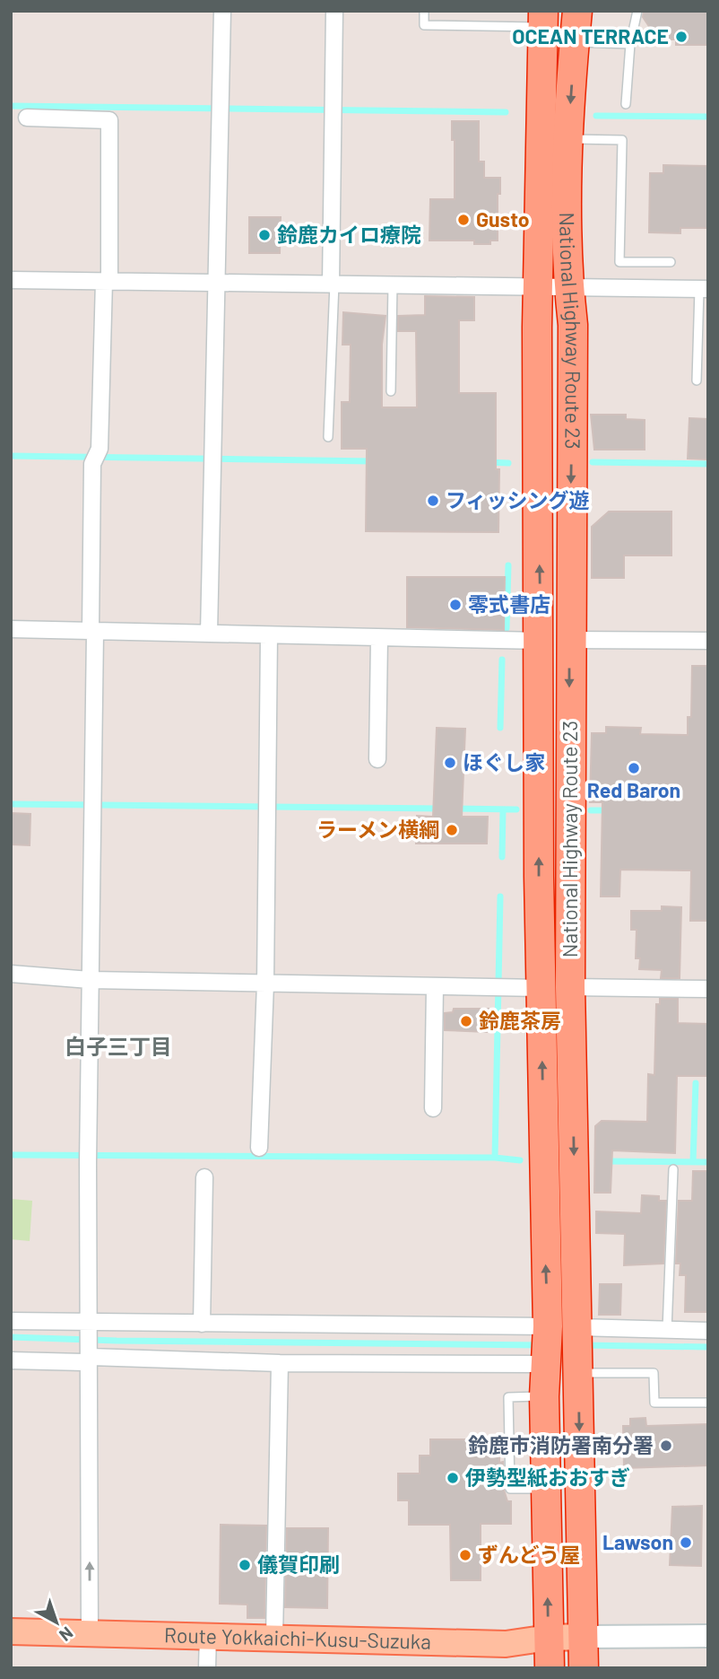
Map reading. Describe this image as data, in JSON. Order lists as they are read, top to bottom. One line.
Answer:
{"streets":{"highway":["National Highway Route 23"],"main road":["Route Yokkaichi-Kusu-Suzuka"]},"crossings":[["National Highway Route 23","Route Yokkaichi-Kusu-Suzuka"]],"districts":["白子三丁目"],"places":["OCEAN TERRACE","Gusto","鈴鹿カイロ療院","フィッシング遊","零式書店","ほぐし家","Red Baron","ラーメン横綱","鈴鹿茶房","鈴鹿市消防署南分署","伊勢型紙おおすぎ","Lawson","ずんどう屋","儀賀印刷"],"north":"bottom right"}
